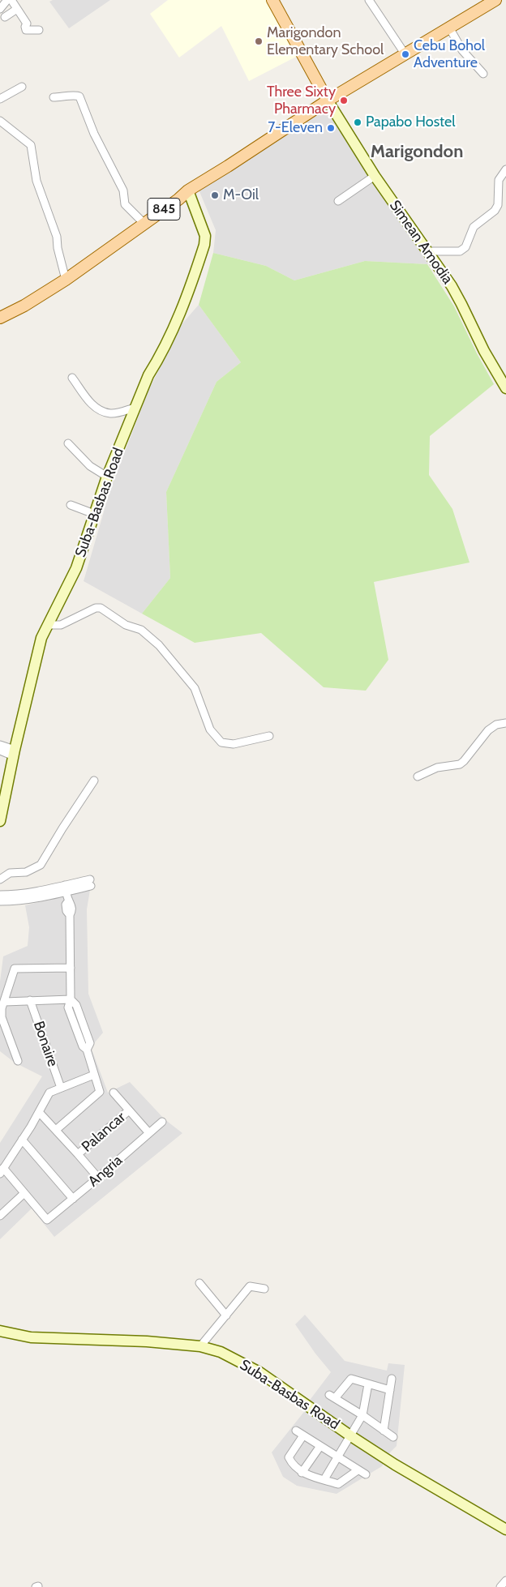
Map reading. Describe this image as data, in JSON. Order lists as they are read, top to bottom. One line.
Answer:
{"streets":{"main road":["845"],"street":["Simean Amodia","Suba-Basbas Road","Bonaire","Palancar","Angria"]},"crossings":[["845","Simean Amodia"],["845","Suba-Basbas Road"]],"districts":["Marigondon"],"places":["Marigondon Elementary School","Cebu Bohol Adventure","Three Sixty Pharmacy","Papabo Hostel","7-Eleven","M-Oil"]}
